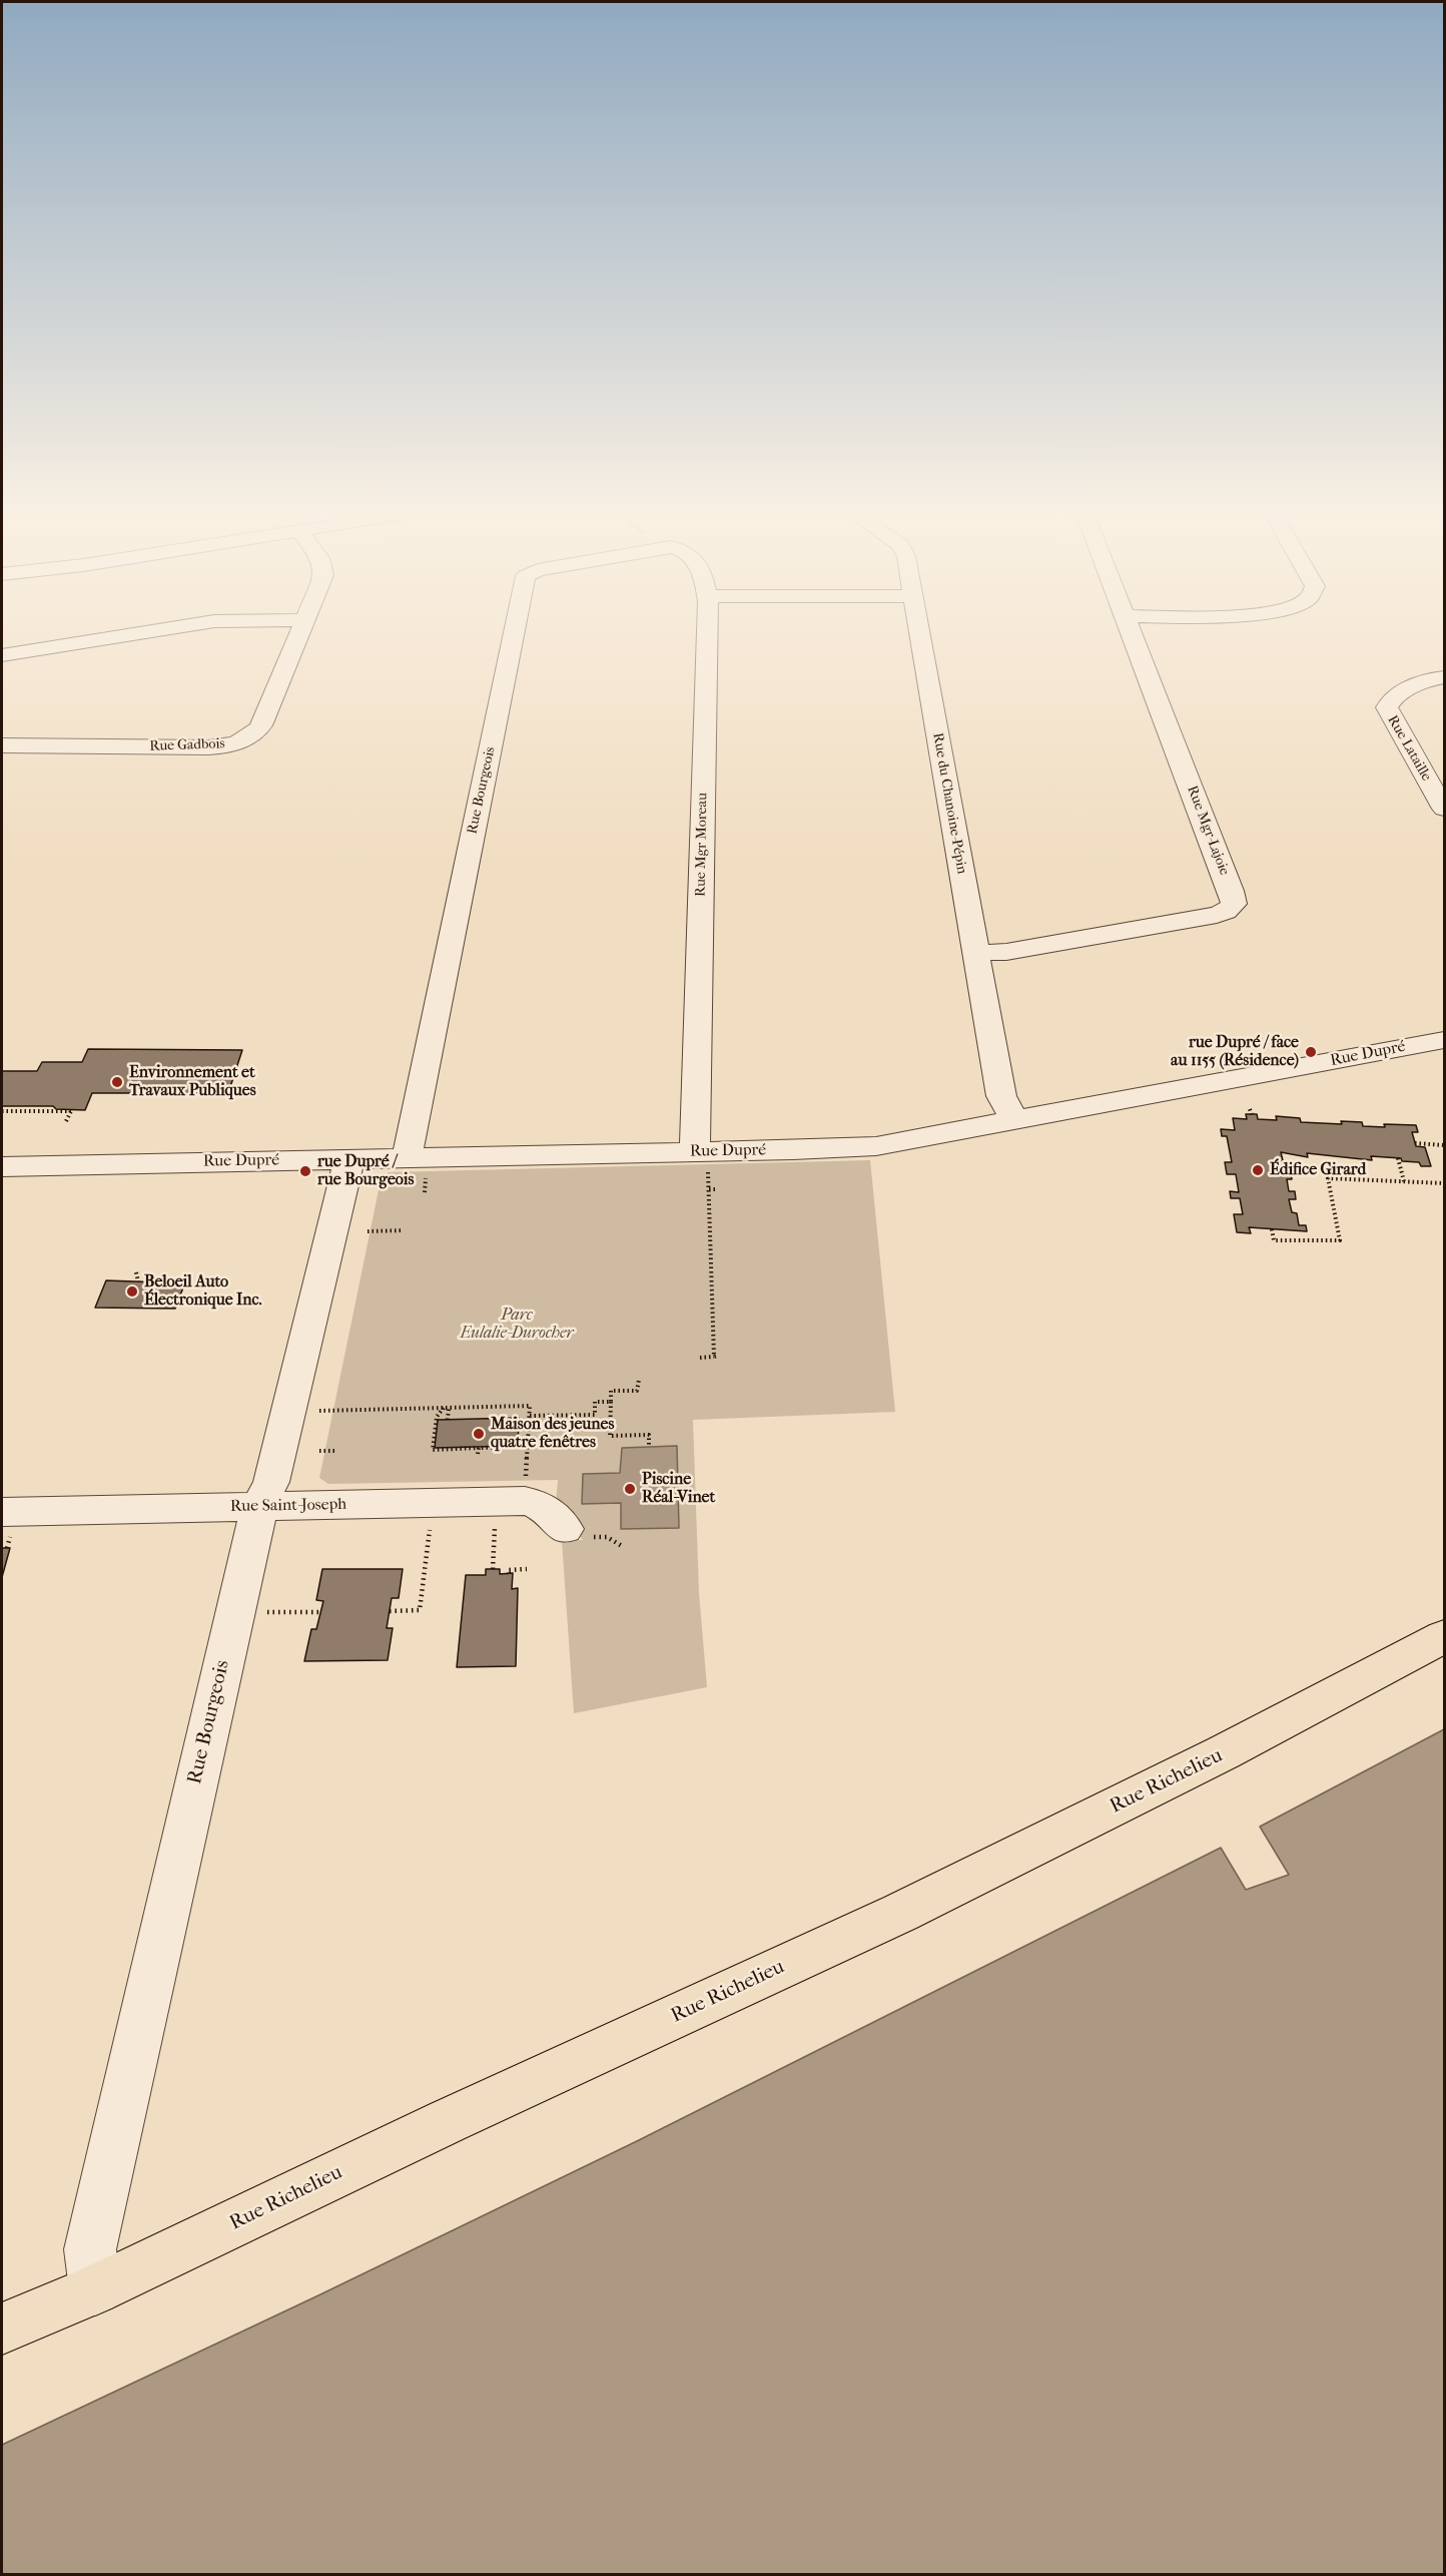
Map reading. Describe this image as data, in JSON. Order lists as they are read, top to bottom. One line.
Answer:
{"streets":{"main road":["Rue Richelieu"],"street":["Rue Gadbois","Rue Lataille","Rue Bourgeois","Rue du Chanoine-Pépin","Rue Mgr-Lajoie","Rue Mgr Moreau","Rue Dupré","Rue Saint-Joseph"]},"crossings":[["Rue Bourgeois","Rue Dupré"],["Rue Bourgeois","Rue Saint-Joseph"],["Rue Bourgeois","Rue Richelieu"],["Rue du Chanoine-Pépin","Rue Mgr-Lajoie"],["Rue du Chanoine-Pépin","Rue Dupré"],["Rue Mgr Moreau","Rue Dupré"]],"parks":["Parc Eulalie-Durocher"],"places":["rue Dupré / face au 1155 (Résidence)","Environnement et Travaux Publiques","Édifice Girard","rue Dupré / rue Bourgeois","Beloeil Auto Électronique Inc.","Maison des jeunes quatre fenêtres","Piscine Réal-Vinet"]}
